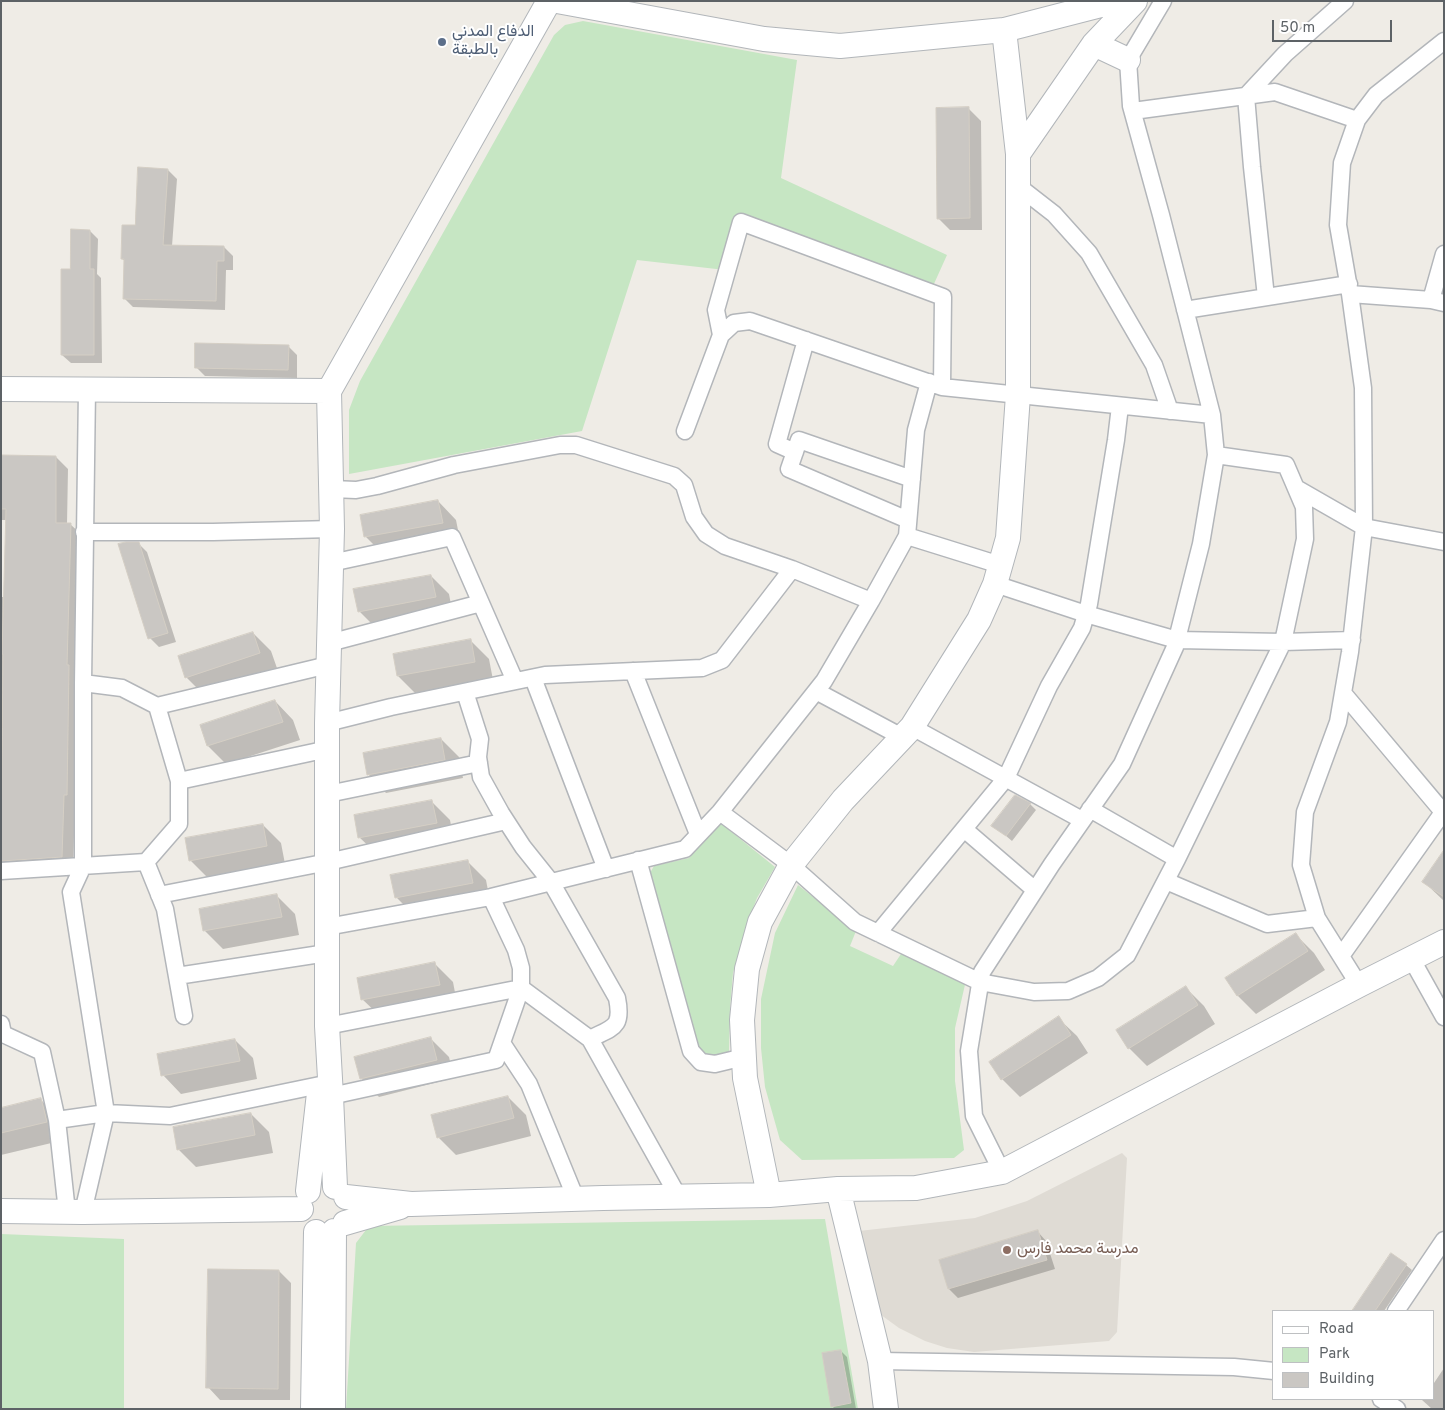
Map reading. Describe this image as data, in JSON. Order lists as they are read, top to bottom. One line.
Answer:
{"places":["الدفاع المدني بالطبقة","مدرسة محمد فارس"],"legend":["Road","Park","Building"],"scale_bar":"50 m"}
